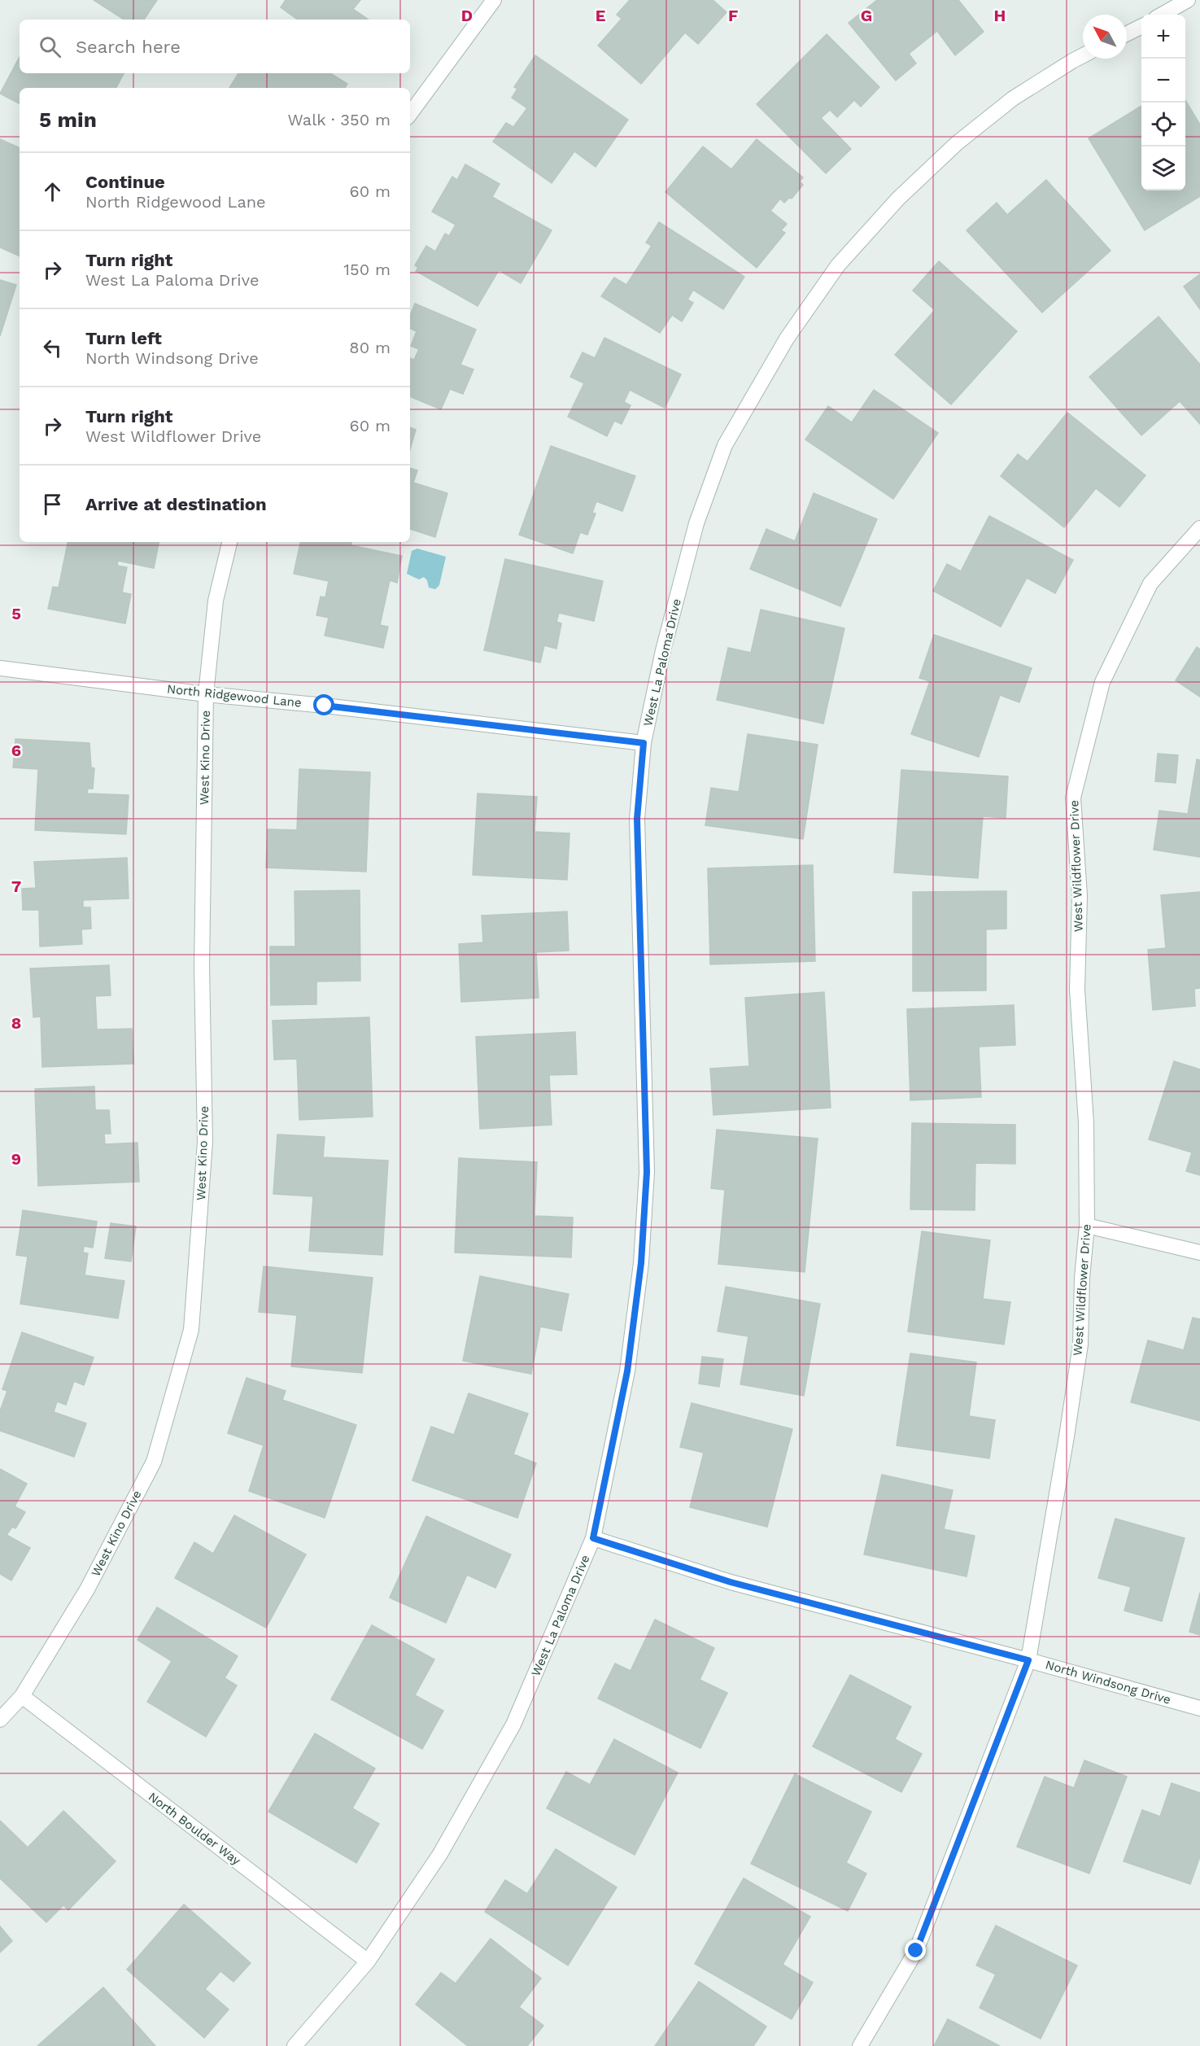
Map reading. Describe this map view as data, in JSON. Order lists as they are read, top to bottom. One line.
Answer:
{"streets":{"street":["West La Paloma Drive","North Ridgewood Lane","West Kino Drive","West Wildflower Drive","North Windsong Drive","North Boulder Way"]},"crossings":[["West La Paloma Drive","North Ridgewood Lane"],["West La Paloma Drive","North Windsong Drive"],["West La Paloma Drive","North Boulder Way"],["North Ridgewood Lane","West Kino Drive"],["West Kino Drive","North Boulder Way"],["West Wildflower Drive","North Windsong Drive"]],"north":"top left","page":{"map_buttons":["+","−"],"search":"Search here","heading":["5 min","Walk · 350 m"],"list":[["Continue","North Ridgewood Lane","60 m"],["Turn right","West La Paloma Drive","150 m"],["Turn left","North Windsong Drive","80 m"],["Turn right","West Wildflower Drive","60 m"],"Arrive at destination"]},"grid":{"columns":["D","E","F","G","H"],"rows":["5","6","7","8","9"]}}
